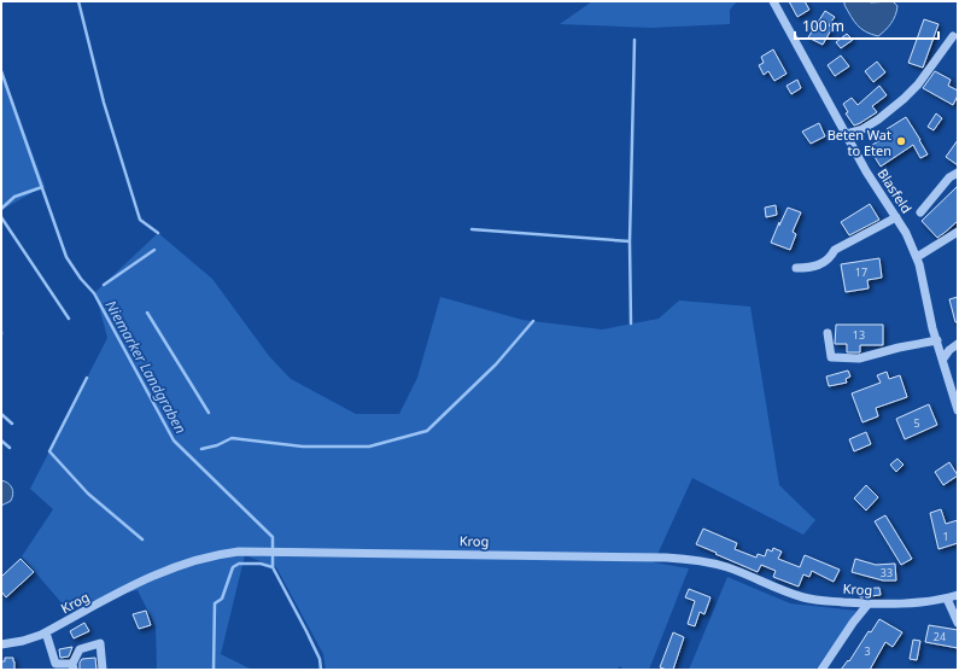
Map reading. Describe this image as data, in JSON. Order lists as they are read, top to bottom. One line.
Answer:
{"streets":{"street":["Blasfeld","Krog"]},"water":["Niemarker Landgraben"],"places":["Beten Wat to Eten"],"house_numbers":["17","13","5","1","33","24","3"],"scale_bar":"100 m"}
